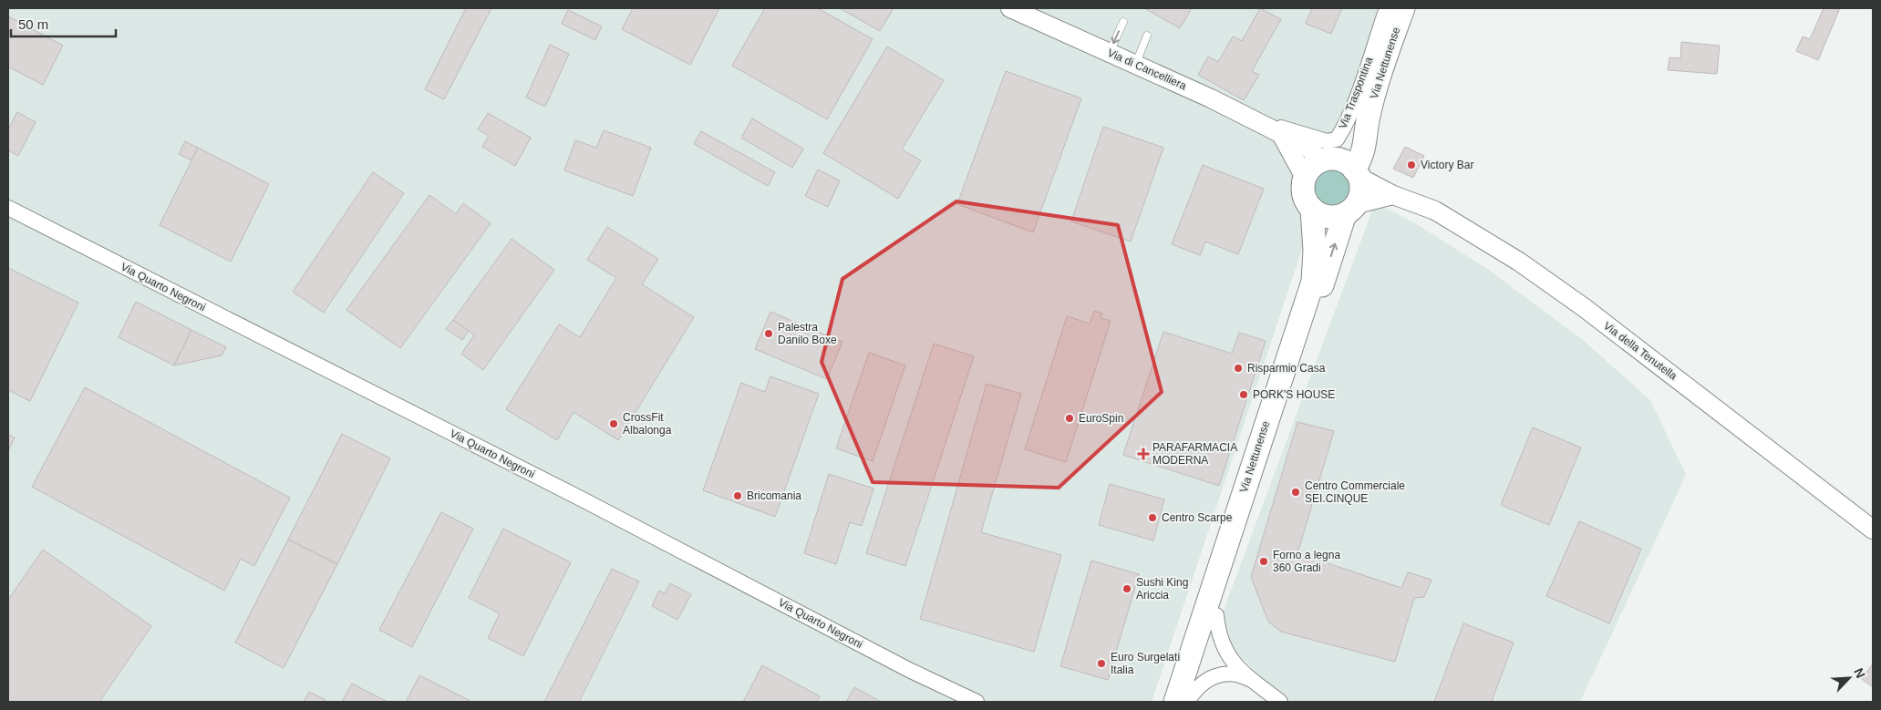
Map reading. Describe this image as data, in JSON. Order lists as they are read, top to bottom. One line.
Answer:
{"streets":{"main road":["Via Nettunense"],"street":["Via di Cancelliera","Via Traspontina","Via Quarto Negroni","Via della Tenutella"]},"crossings":[["Via Nettunense","Via di Cancelliera"],["Via Nettunense","Via della Tenutella"],["Via di Cancelliera","Via Traspontina"],["Via di Cancelliera","Via della Tenutella"]],"places":{"other":["Victory Bar","Palestra Danilo Boxe","Risparmio Casa","PORK'S HOUSE","EuroSpin","CrossFit Albalonga","Centro Commerciale SEI.CINQUE","Bricomania","Centro Scarpe","Forno a legna 360 Gradi","Sushi King Ariccia","Euro Surgelati Italia"],"health":["PARAFARMACIA MODERNA"]},"scale_bar":"50 m","north":"top right"}
